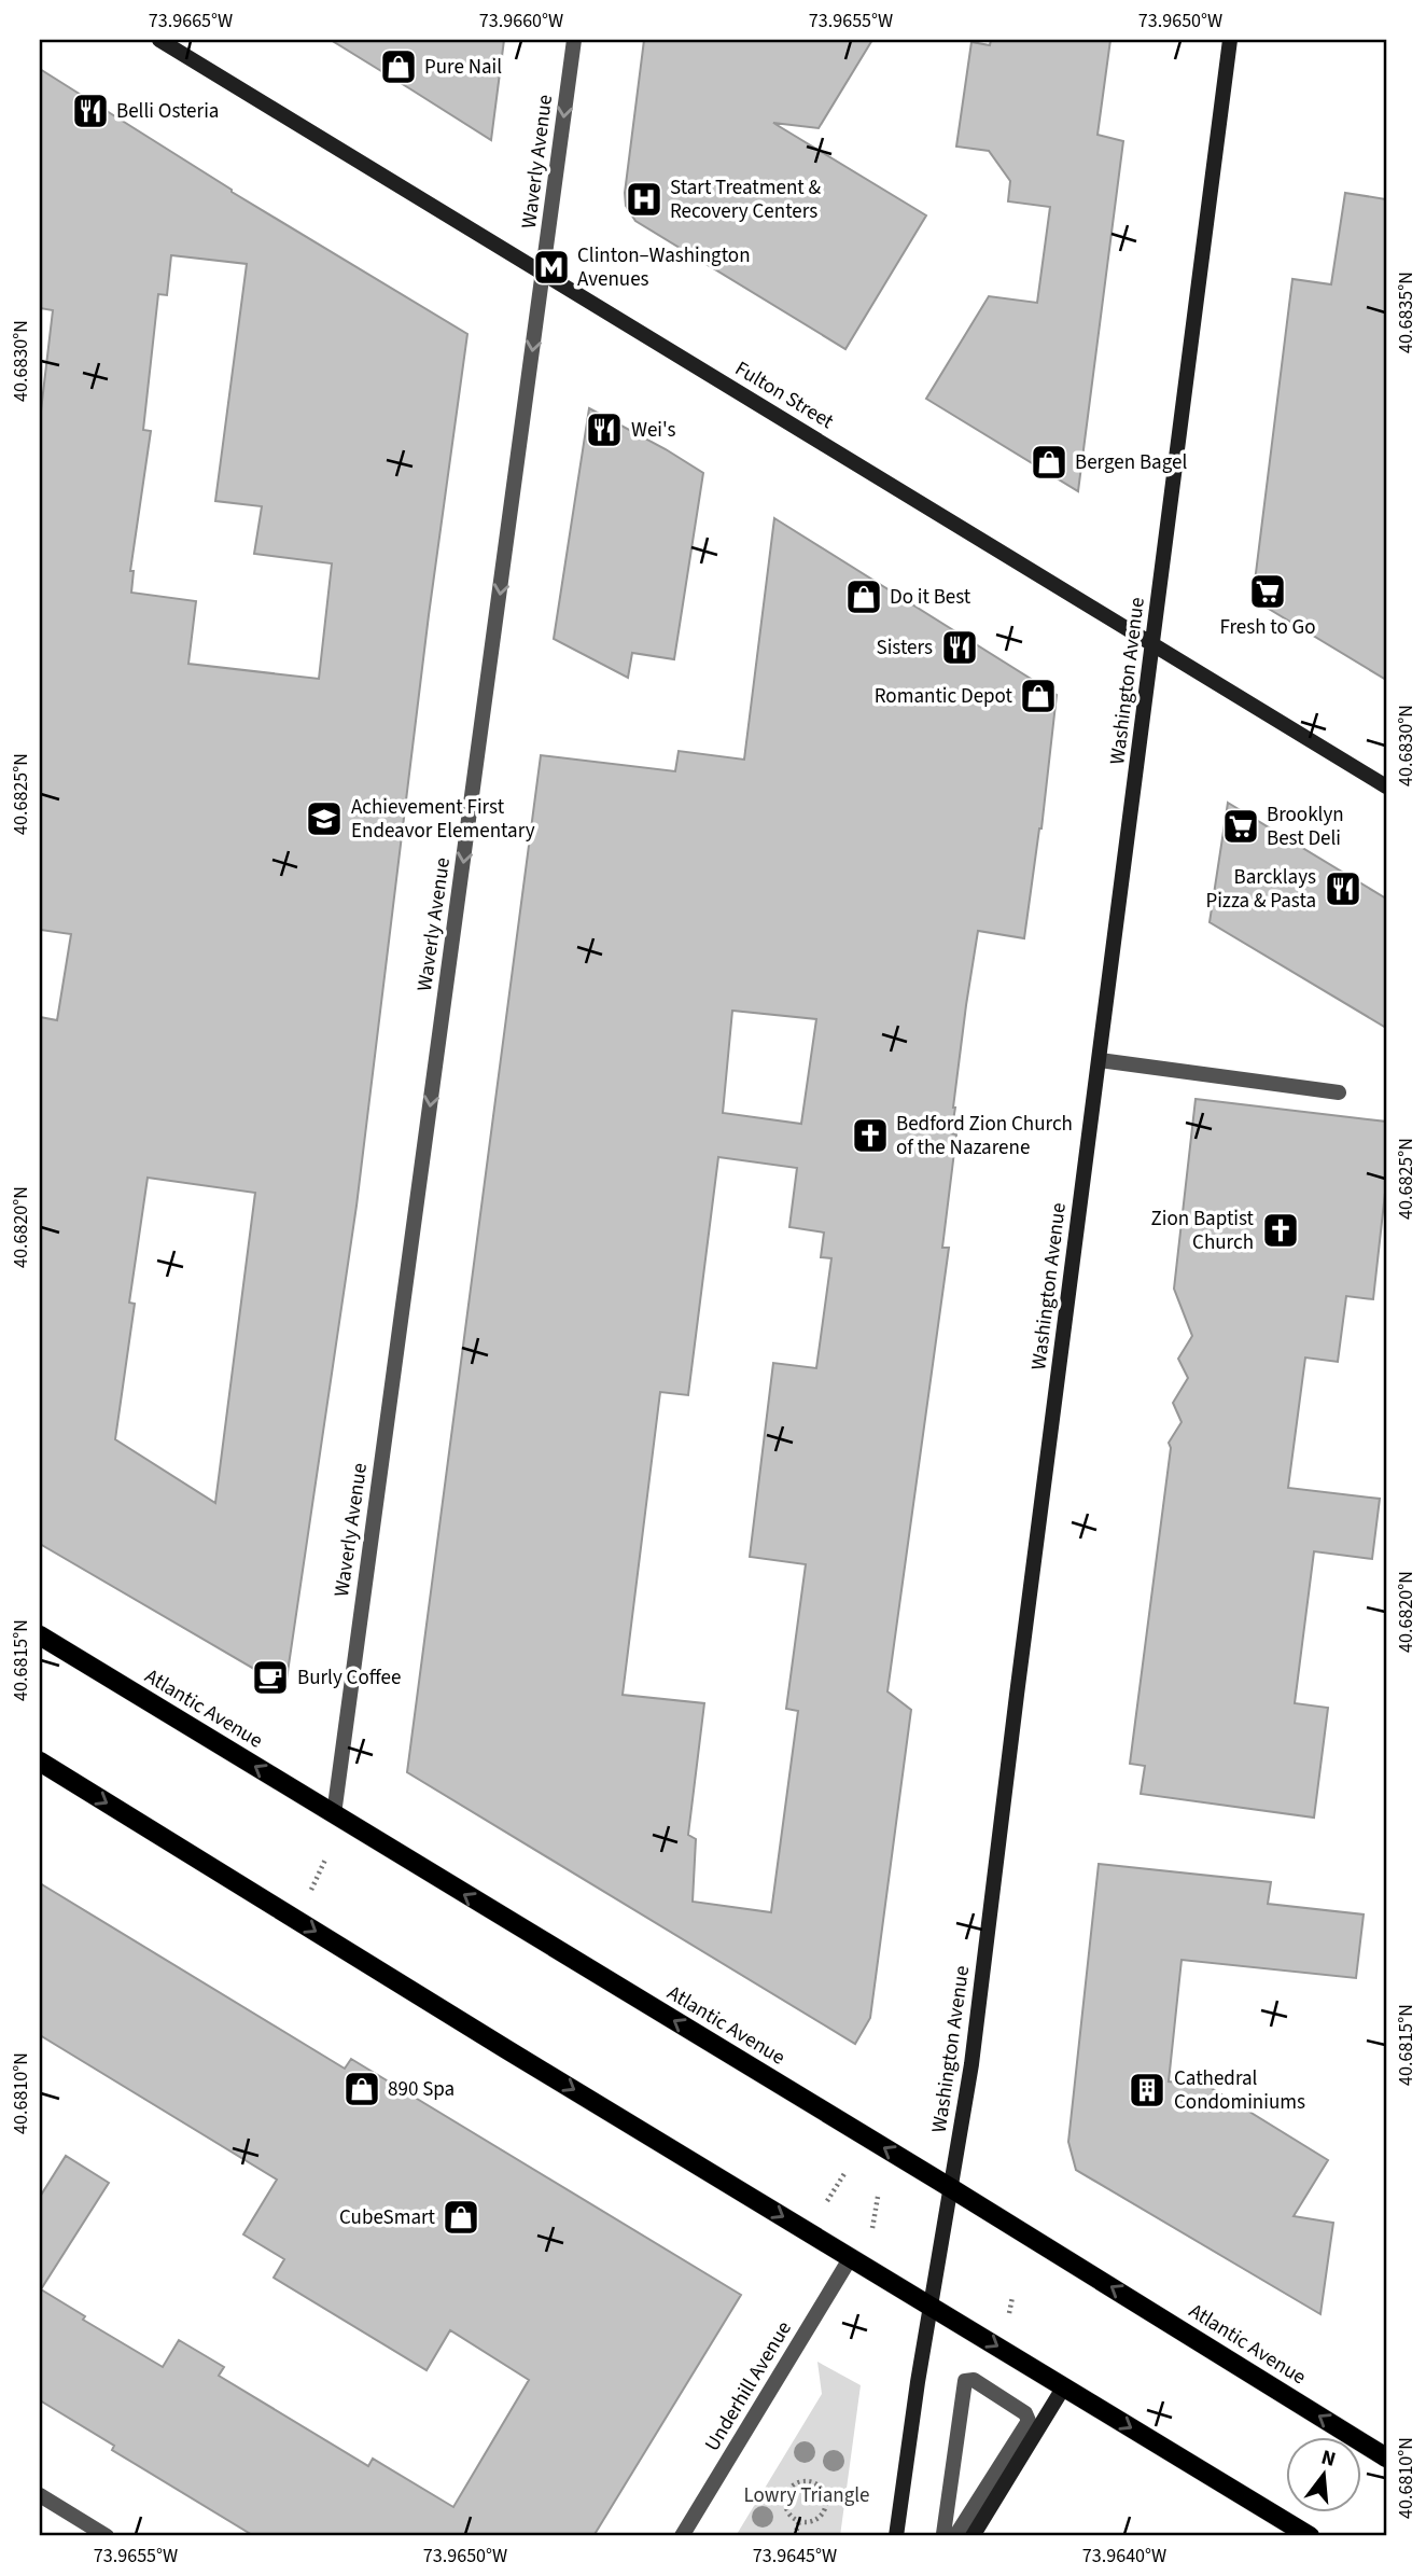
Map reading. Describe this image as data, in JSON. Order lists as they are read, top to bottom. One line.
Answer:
{"streets":{"main road":["Fulton Street","Washington Avenue","Atlantic Avenue"],"street":["Waverly Avenue","Underhill Avenue"]},"crossings":[["Waverly Avenue","Fulton Street"],["Waverly Avenue","Atlantic Avenue"],["Fulton Street","Washington Avenue"],["Washington Avenue","Atlantic Avenue"]],"one_way":["Waverly Avenue"],"parks":["Lowry Triangle"],"places":{"shop":["Pure Nail","Bergen Bagel","Do it Best","Romantic Depot","890 Spa","CubeSmart"],"restaurant":["Belli Osteria","Wei's","Sisters","Barcklays Pizza & Pasta"],"hospital":["Start Treatment & Recovery Centers"],"metro station":["Clinton–Washington Avenues"],"supermarket":["Fresh to Go","Brooklyn Best Deli"],"school or university":["Achievement First Endeavor Elementary"],"church":["Bedford Zion Church of the Nazarene","Zion Baptist Church"],"cafe":["Burly Coffee"],"building":["Cathedral Condominiums"]},"north":"top","coordinates":["73.9665°W","73.9660°W","73.9655°W","73.9650°W","40.6835°N","40.6830°N","40.6825°N","40.6820°N","40.6815°N","40.6810°N","73.9645°W","73.9640°W"]}
